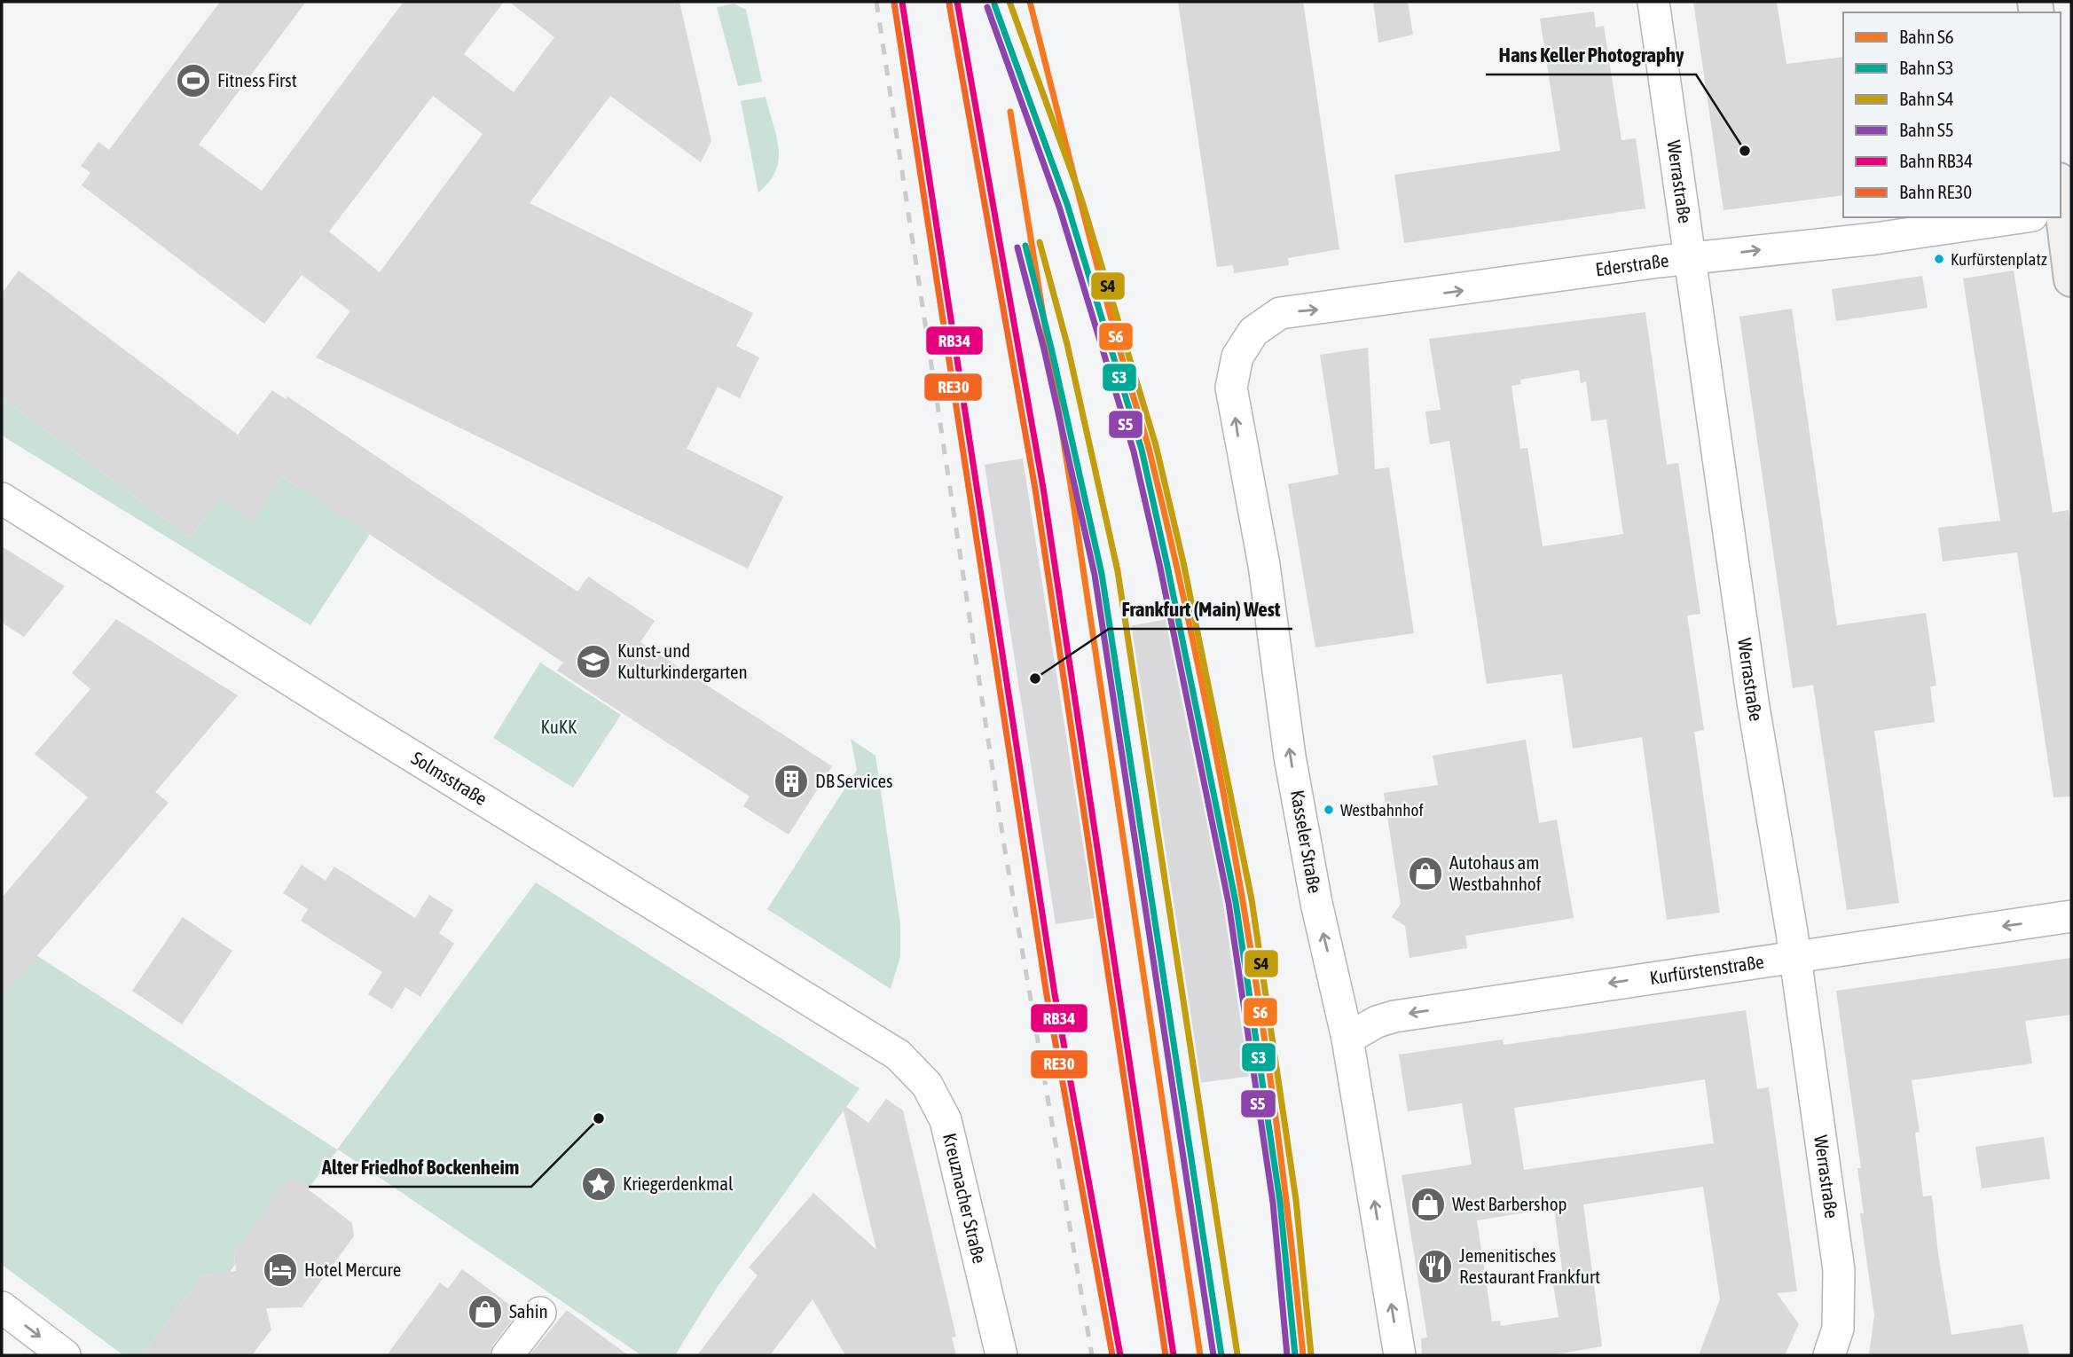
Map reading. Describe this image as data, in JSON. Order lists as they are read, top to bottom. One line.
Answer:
{"streets":{"street":["Werrastraße","Ederstraße","Solmsstraße","Kasseler Straße","Kurfürstenstraße","Kreuznacher Straße"]},"crossings":[["Werrastraße","Ederstraße"],["Werrastraße","Kurfürstenstraße"],["Ederstraße","Kasseler Straße"],["Solmsstraße","Kreuznacher Straße"],["Kasseler Straße","Kurfürstenstraße"]],"one_way":["Ederstraße","Kasseler Straße","Kurfürstenstraße"],"parks":["KuKK"],"places":{"sports":["Fitness First"],"other":["Hans Keller Photography","Kurfürstenplatz","Frankfurt (Main) West","Westbahnhof","Alter Friedhof Bockenheim"],"school or university":["Kunst- und Kulturkindergarten"],"building":["DB Services"],"shop":["Autohaus am Westbahnhof","West Barbershop","Sahin"],"place":["Kriegerdenkmal"],"restaurant":["Jemenitisches Restaurant Frankfurt"],"hotel":["Hotel Mercure"]},"lines":["rail line S6","rail line S4","rail line RB34","rail line RE30","rail line S3","rail line S5"],"legend":["Bahn S6","Bahn S3","Bahn S4","Bahn S5","Bahn RB34","Bahn RE30"]}
